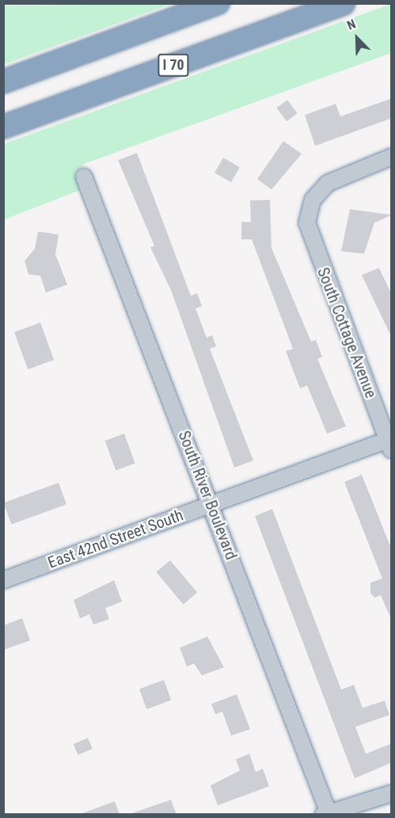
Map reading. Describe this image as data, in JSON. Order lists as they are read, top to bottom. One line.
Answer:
{"streets":{"highway":["I 70"],"street":["South Cottage Avenue","South River Boulevard","East 42nd Street South"]},"crossings":[["South Cottage Avenue","East 42nd Street South"],["South River Boulevard","East 42nd Street South"]],"north":"top left"}
